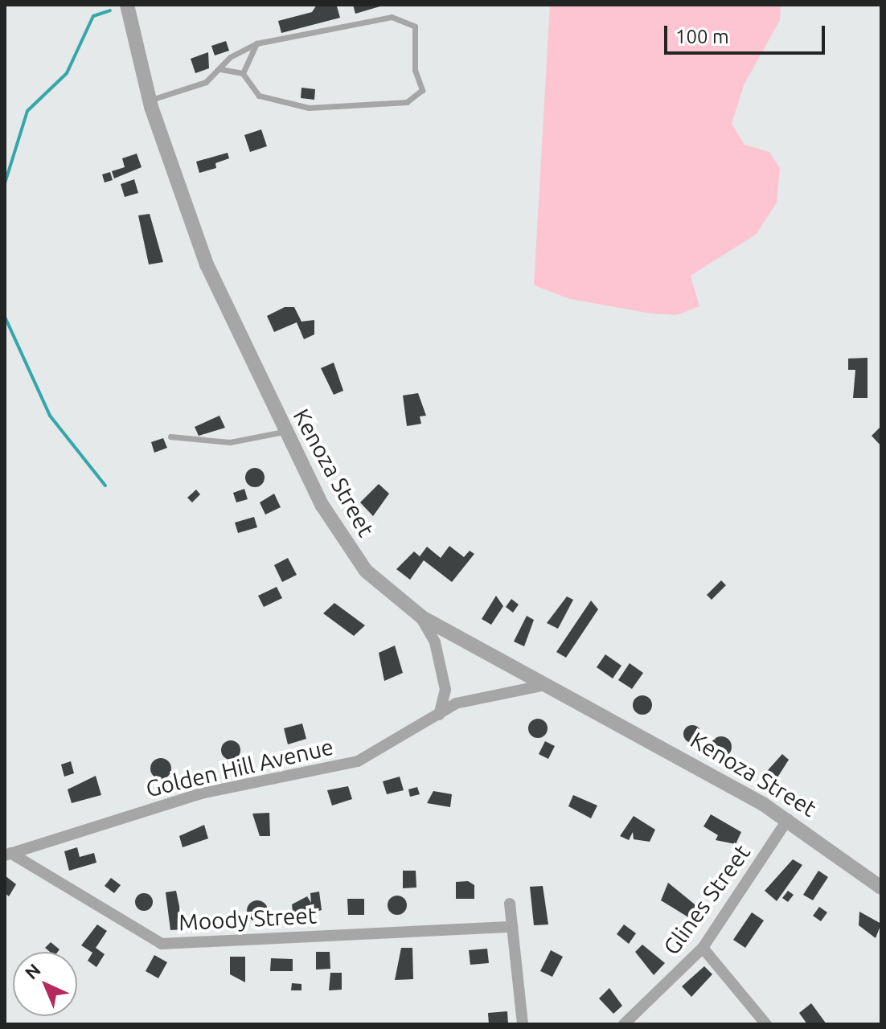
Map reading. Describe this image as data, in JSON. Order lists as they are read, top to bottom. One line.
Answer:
{"streets":{"street":["Kenoza Street","Golden Hill Avenue","Glines Street","Moody Street"]},"crossings":[["Kenoza Street","Golden Hill Avenue"],["Kenoza Street","Glines Street"],["Golden Hill Avenue","Moody Street"]],"scale_bar":"100 m","north":"top left"}
